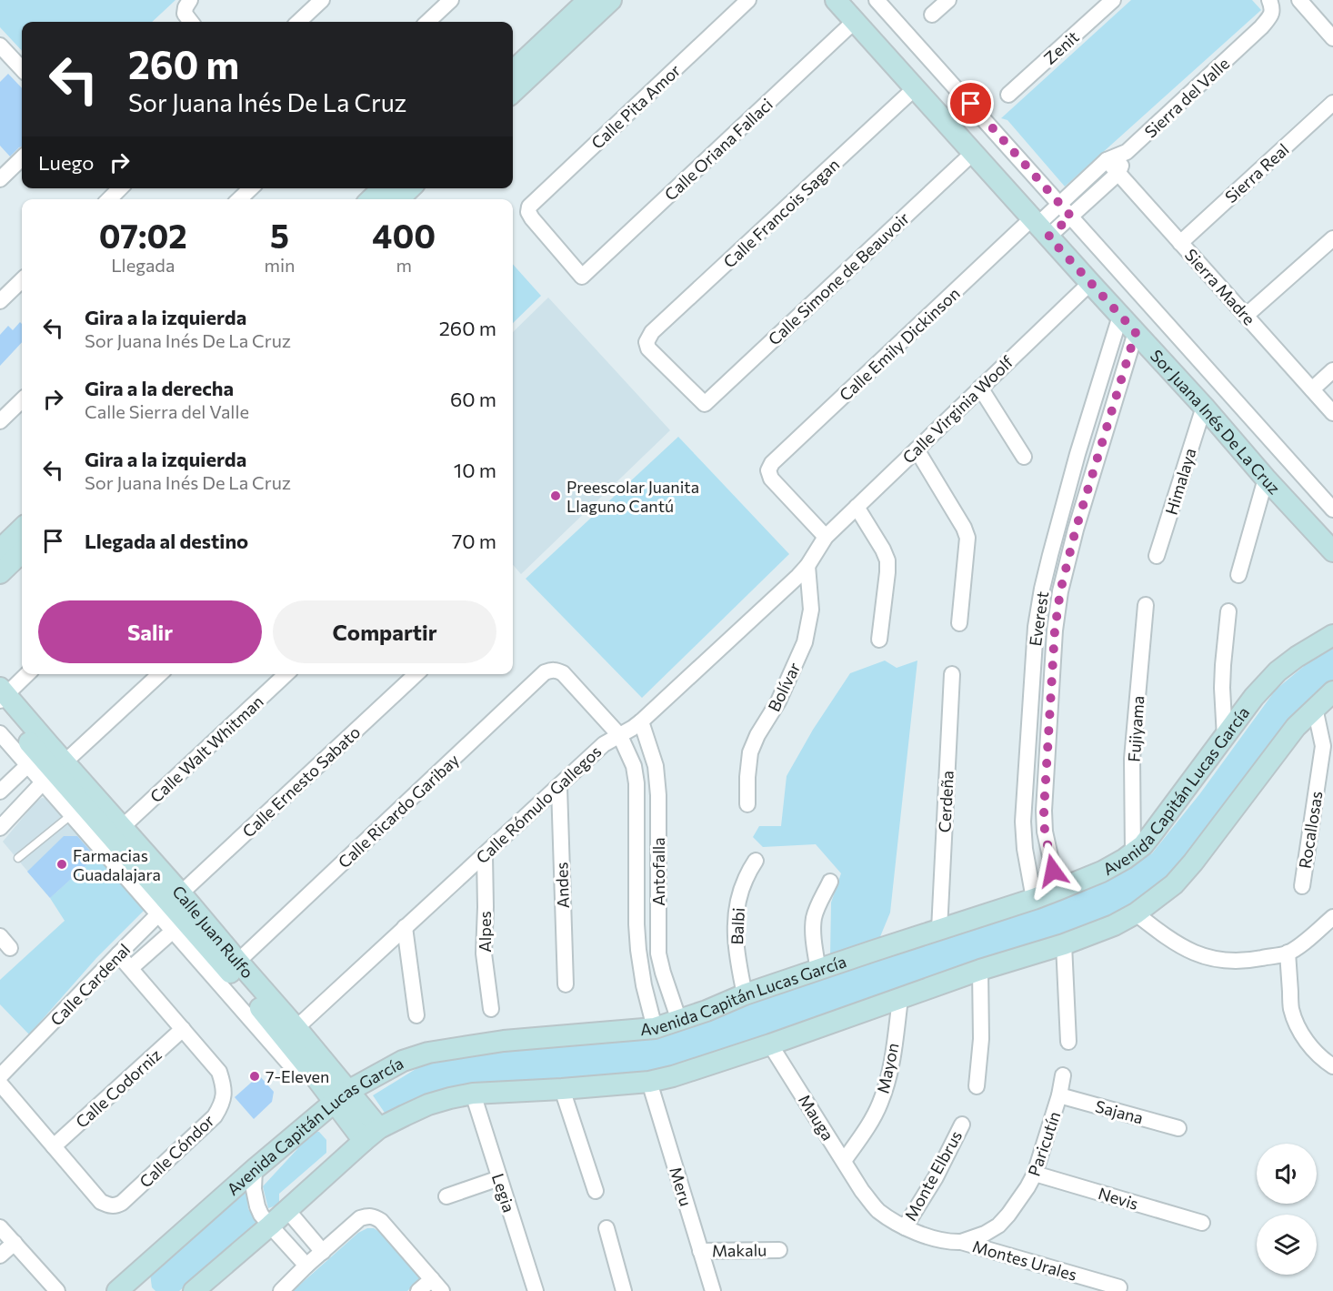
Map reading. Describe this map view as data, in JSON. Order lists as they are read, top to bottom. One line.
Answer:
{"streets":{"street":["Zenit","Sierra del Valle","Calle Pita Amor","Calle Oriana Fallaci","Sierra Real","Calle Francois Sagan","Calle Simone de Beauvoir","Sierra Madre","Calle Emily Dickinson","Calle Virginia Woolf","Sor Juana Inés De La Cruz","Himalaya","Everest","Bolívar","Fujiyama","Calle Walt Whitman","Calle Ernesto Sabato","Avenida Capitán Lucas García","Cerdeña","Calle Rómulo Gallegos","Calle Ricardo Garibay","Rocallosas","Antofalla","Andes","Balbi","Calle Juan Rulfo","Alpes","Calle Cardenal","Mayon","Calle Codorniz","Sajana","Mauga","Paricutín","Calle Cóndor","Monte Elbrus","Meru","Legia","Nevis","Makalu","Montes Urales"]},"crossings":[["Sierra del Valle","Sierra Madre"],["Calle Pita Amor","Calle Oriana Fallaci"],["Calle Oriana Fallaci","Sor Juana Inés De La Cruz"],["Sierra Real","Sierra Madre"],["Calle Francois Sagan","Calle Simone de Beauvoir"],["Calle Francois Sagan","Sor Juana Inés De La Cruz"],["Calle Simone de Beauvoir","Sor Juana Inés De La Cruz"],["Calle Emily Dickinson","Calle Virginia Woolf"],["Calle Emily Dickinson","Sor Juana Inés De La Cruz"],["Calle Emily Dickinson","Calle Rómulo Gallegos"],["Calle Virginia Woolf","Sor Juana Inés De La Cruz"],["Calle Virginia Woolf","Calle Rómulo Gallegos"],["Sor Juana Inés De La Cruz","Himalaya"],["Sor Juana Inés De La Cruz","Everest"],["Everest","Avenida Capitán Lucas García"],["Bolívar","Calle Rómulo Gallegos"],["Fujiyama","Avenida Capitán Lucas García"],["Calle Walt Whitman","Calle Juan Rulfo"],["Calle Ernesto Sabato","Calle Juan Rulfo"],["Calle Ernesto Sabato","Calle Cardenal"],["Avenida Capitán Lucas García","Cerdeña"],["Avenida Capitán Lucas García","Antofalla"],["Avenida Capitán Lucas García","Balbi"],["Avenida Capitán Lucas García","Calle Juan Rulfo"],["Calle Rómulo Gallegos","Antofalla"],["Calle Rómulo Gallegos","Andes"],["Calle Rómulo Gallegos","Calle Juan Rulfo"],["Calle Rómulo Gallegos","Alpes"],["Calle Ricardo Garibay","Antofalla"],["Calle Ricardo Garibay","Calle Juan Rulfo"],["Calle Juan Rulfo","Calle Cardenal"],["Calle Cardenal","Calle Cóndor"],["Mayon","Mauga"],["Calle Codorniz","Calle Cóndor"],["Sajana","Paricutín"],["Mauga","Monte Elbrus"],["Paricutín","Nevis"],["Paricutín","Montes Urales"],["Meru","Makalu"]],"places":["Preescolar Juanita Llaguno Cantú","Farmacias Guadalajara","7-Eleven"],"page":{"turn":["260 m","Sor Juana Inés De La Cruz"],"then":"Luego","eta":["07:02","Llegada","5","min","400","m"],"list":[{"name":"Gira a la izquierda","note":"Sor Juana Inés De La Cruz","value":"260 m"},{"name":"Gira a la derecha","note":"Calle Sierra del Valle","value":"60 m"},{"name":"Gira a la izquierda","note":"Sor Juana Inés De La Cruz","value":"10 m"},{"name":"Llegada al destino","value":"70 m"}],"buttons":["Salir","Compartir"]}}
